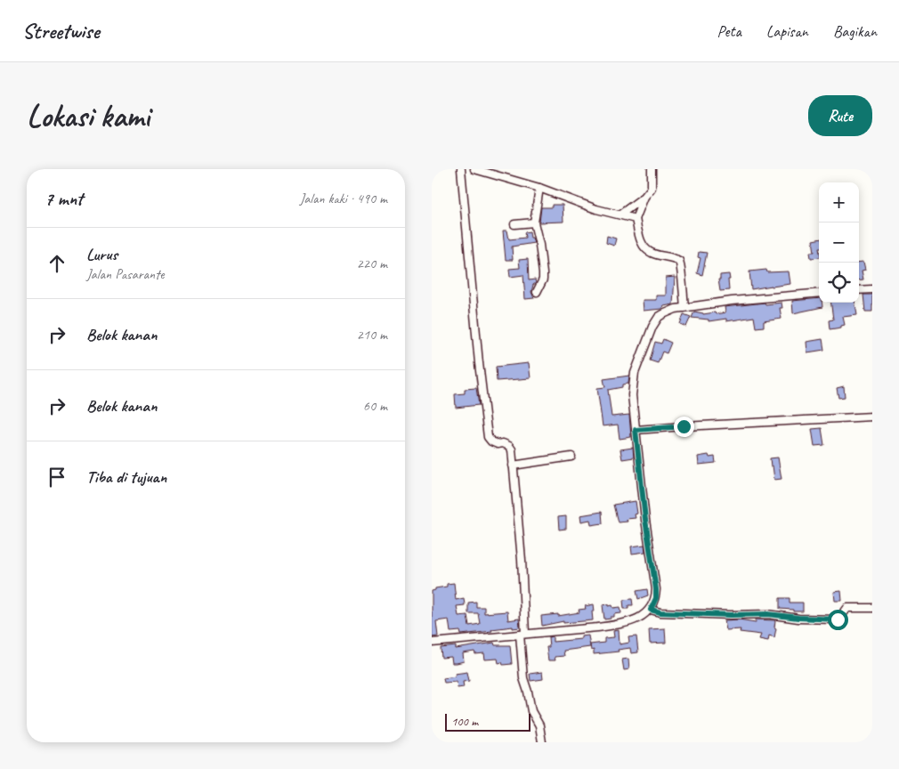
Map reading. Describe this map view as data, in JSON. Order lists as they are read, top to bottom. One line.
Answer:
{"scale_bar":"100 m","page":{"header":"Streetwise","nav":["Peta","Lapisan","Bagikan"],"buttons":"Rute","title":"Lokasi kami","heading":["7 mnt","Jalan kaki · 490 m"],"map_buttons":["+","−"],"list":[["Lurus","Jalan Pasarante","220 m"],["Belok kanan","210 m"],["Belok kanan","60 m"],"Tiba di tujuan"],"scale":"100 m"}}
